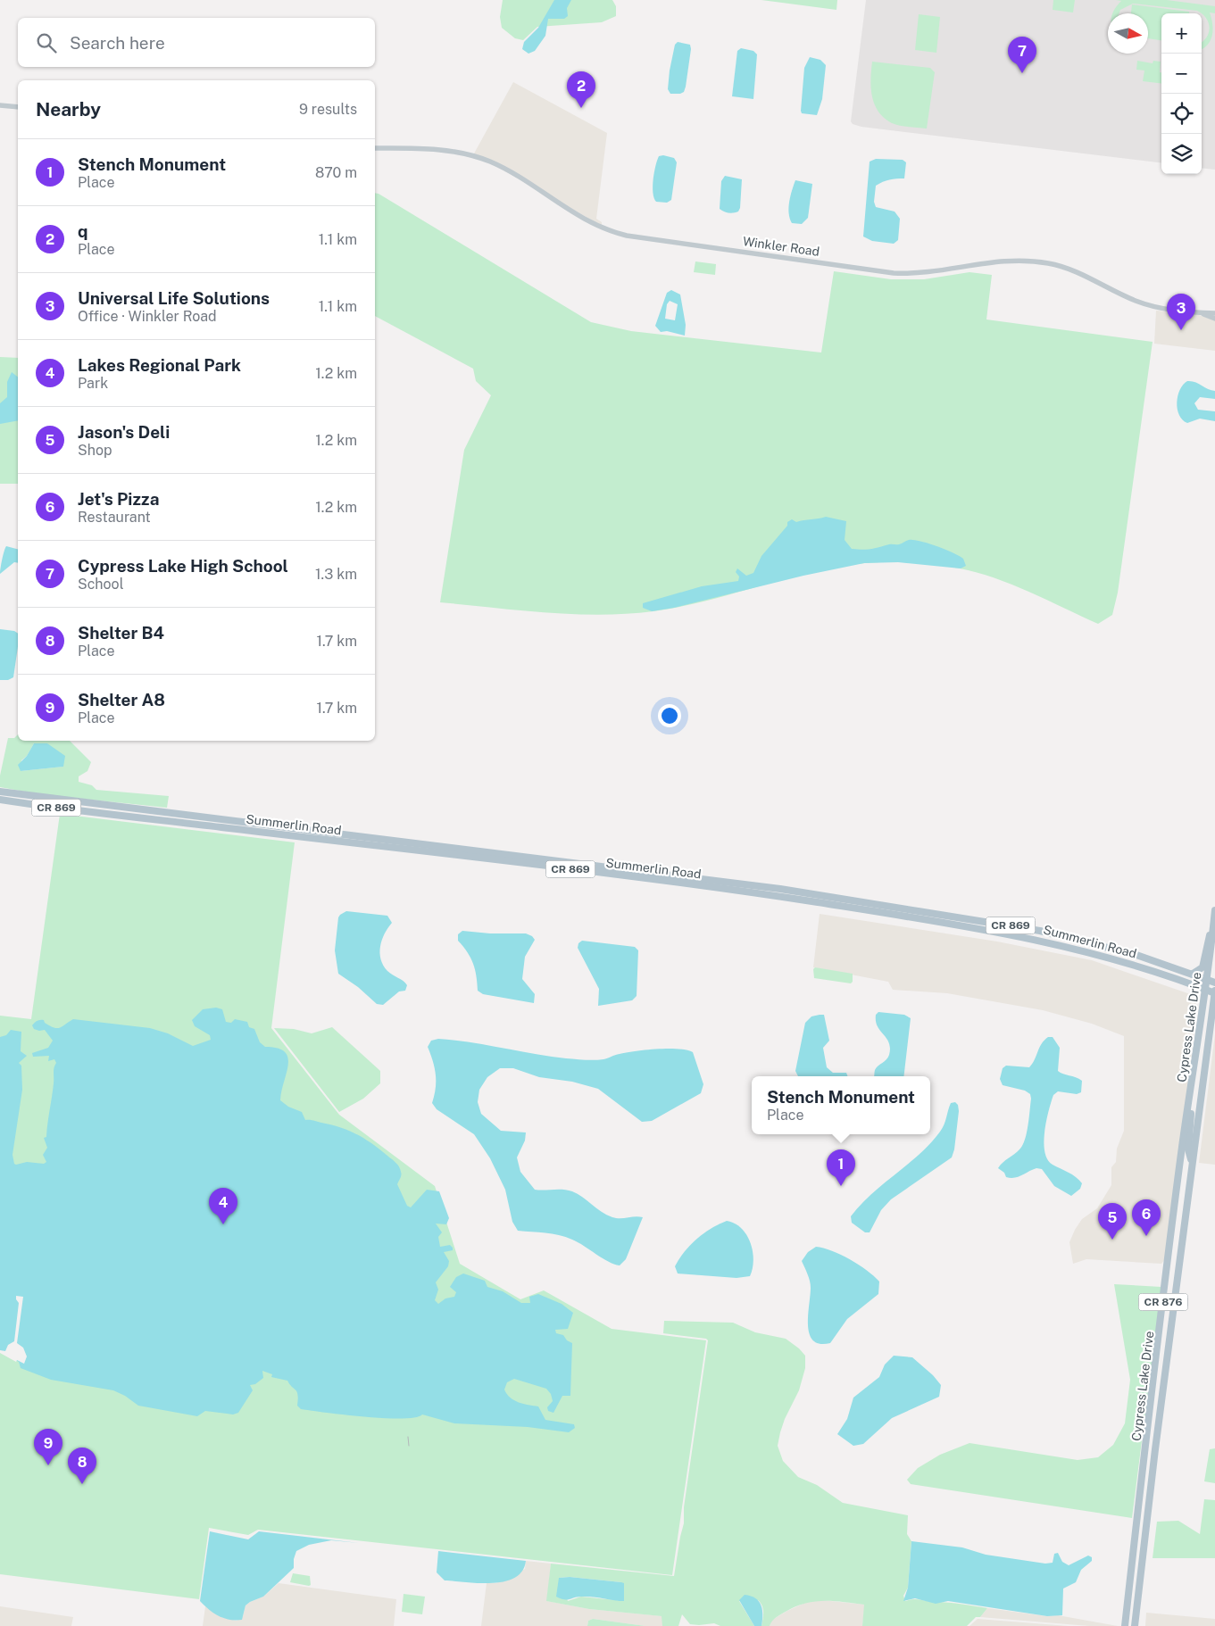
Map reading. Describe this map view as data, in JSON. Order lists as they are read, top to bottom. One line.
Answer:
{"streets":{"main road":["CR 869","Summerlin Road","Cypress Lake Drive","CR 876"],"street":["Winkler Road"]},"crossings":[["Summerlin Road","Cypress Lake Drive"]],"north":"right","page":{"map_buttons":["+","−"],"search":"Search here","pins":["7","2","3","1","4","6","5","9","8"],"heading":["Nearby","9 results"],"list":[{"mark":"1","name":"Stench Monument","note":"Place","value":"870 m"},{"mark":"2","name":"q","note":"Place","value":"1.1 km"},{"mark":"3","name":"Universal Life Solutions","note":"Office · Winkler Road","value":"1.1 km"},{"mark":"4","name":"Lakes Regional Park","note":"Park","value":"1.2 km"},{"mark":"5","name":"Jason's Deli","note":"Shop","value":"1.2 km"},{"mark":"6","name":"Jet's Pizza","note":"Restaurant","value":"1.2 km"},{"mark":"7","name":"Cypress Lake High School","note":"School","value":"1.3 km"},{"mark":"8","name":"Shelter B4","note":"Place","value":"1.7 km"},{"mark":"9","name":"Shelter A8","note":"Place","value":"1.7 km"}],"popup":["Stench Monument","Place"]}}
